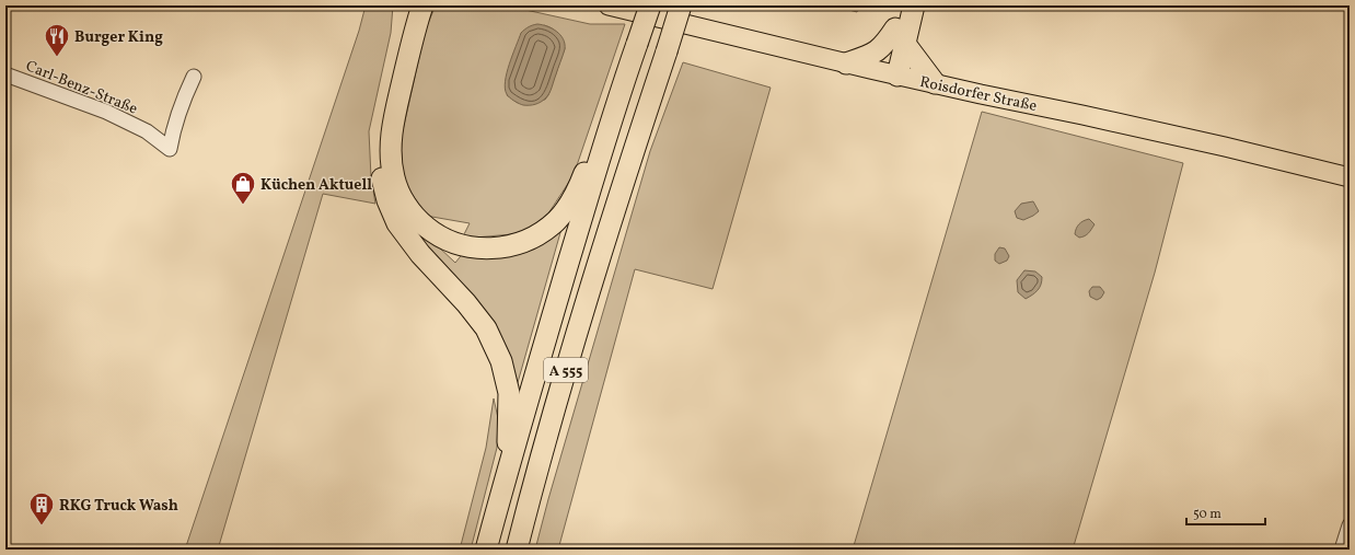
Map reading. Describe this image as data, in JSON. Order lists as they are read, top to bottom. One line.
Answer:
{"streets":{"highway":["A 555"],"main road":["Roisdorfer Straße"],"street":["Carl-Benz-Straße"]},"places":{"restaurant":["Burger King"],"shop":["Küchen Aktuell"],"building":["RKG Truck Wash"]},"scale_bar":"50 m"}
